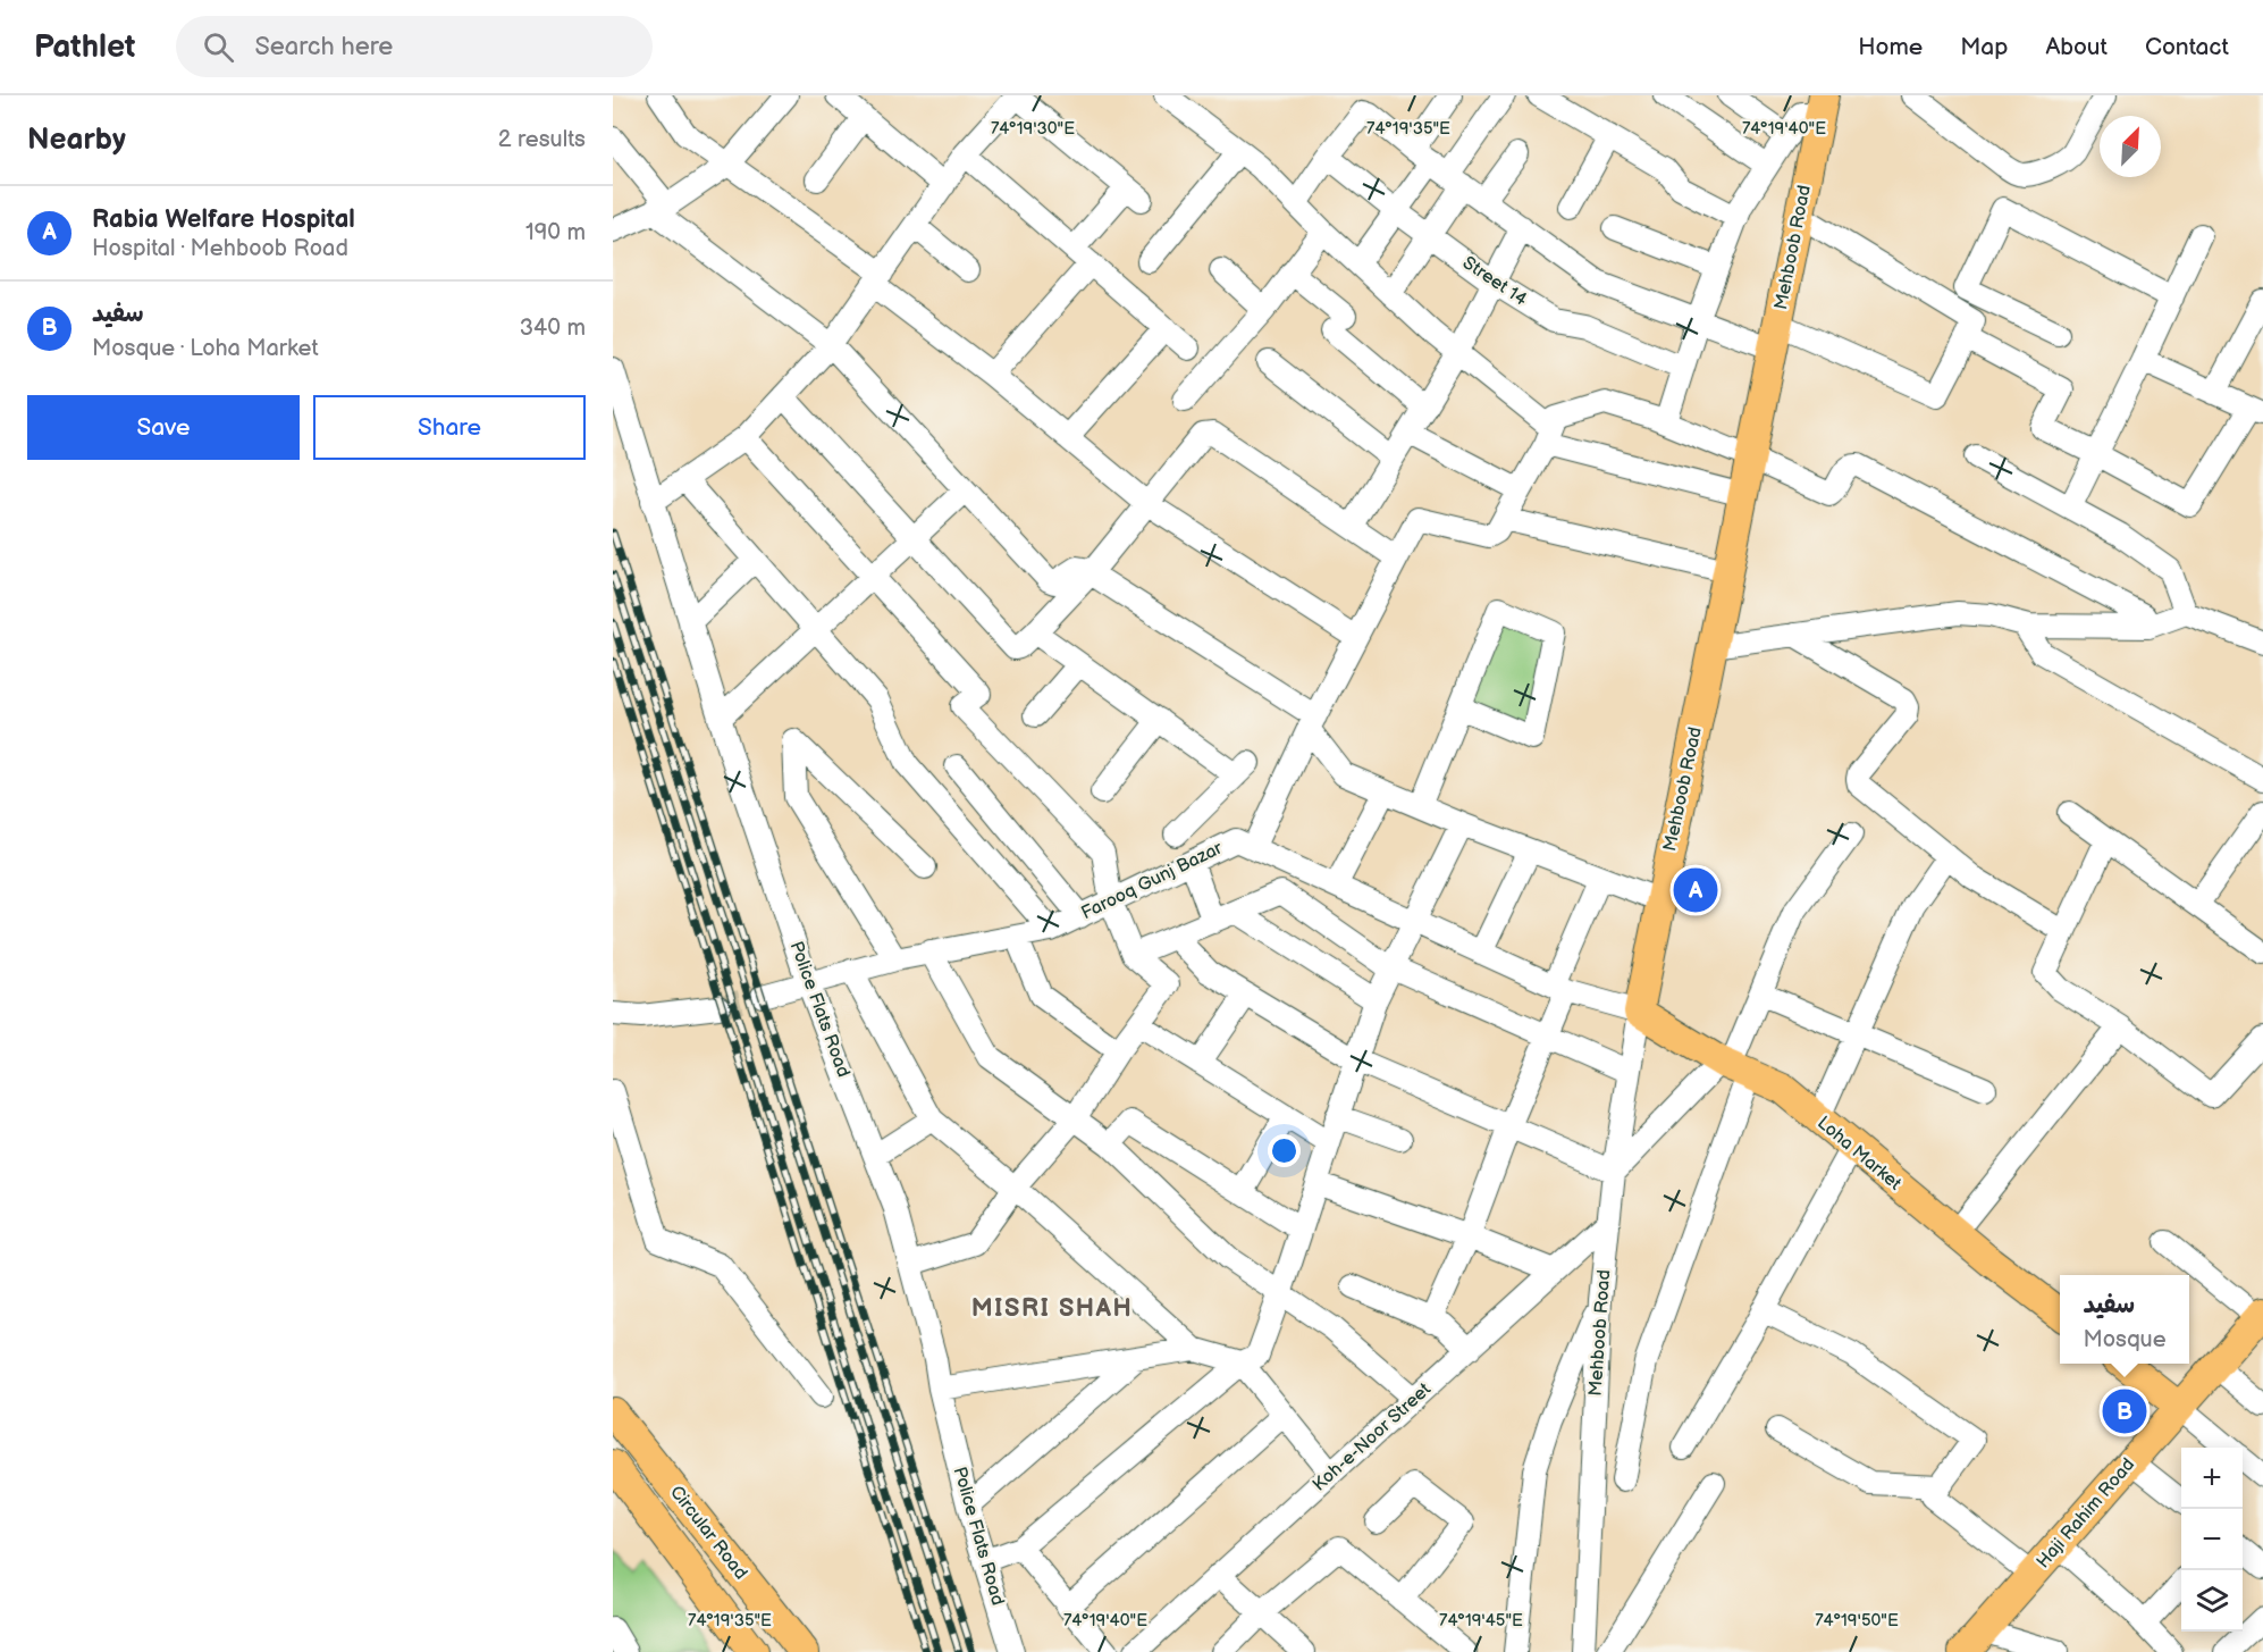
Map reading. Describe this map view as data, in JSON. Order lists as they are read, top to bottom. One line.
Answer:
{"streets":{"main road":["Mehboob Road","Loha Market","Haji Rahim Road","Circular Road"],"street":["Street 14","Farooq Gunj Bazar","Police Flats Road","Koh-e-Noor Street"]},"crossings":[["Mehboob Road","Farooq Gunj Bazar"],["Mehboob Road","Loha Market"],["Mehboob Road","Koh-e-Noor Street"],["Farooq Gunj Bazar","Police Flats Road"],["Farooq Gunj Bazar","Loha Market"]],"districts":["MISRI SHAH"],"north":"top right","page":{"header":"Pathlet","search":"Search here","nav":["Home","Map","About","Contact"],"heading":["Nearby","2 results"],"list":[{"mark":"A","name":"Rabia Welfare Hospital","note":"Hospital · Mehboob Road","value":"190 m"},{"mark":"B","name":"سفید","note":"Mosque · Loha Market","value":"340 m"}],"buttons":["Save","Share"],"pins":["A","B"],"popup":["سفید","Mosque"],"map_buttons":["+","−"]},"coordinates":["74°19'30\"E","74°19'35\"E","74°19'40\"E","74°19'45\"E","74°19'50\"E"]}
